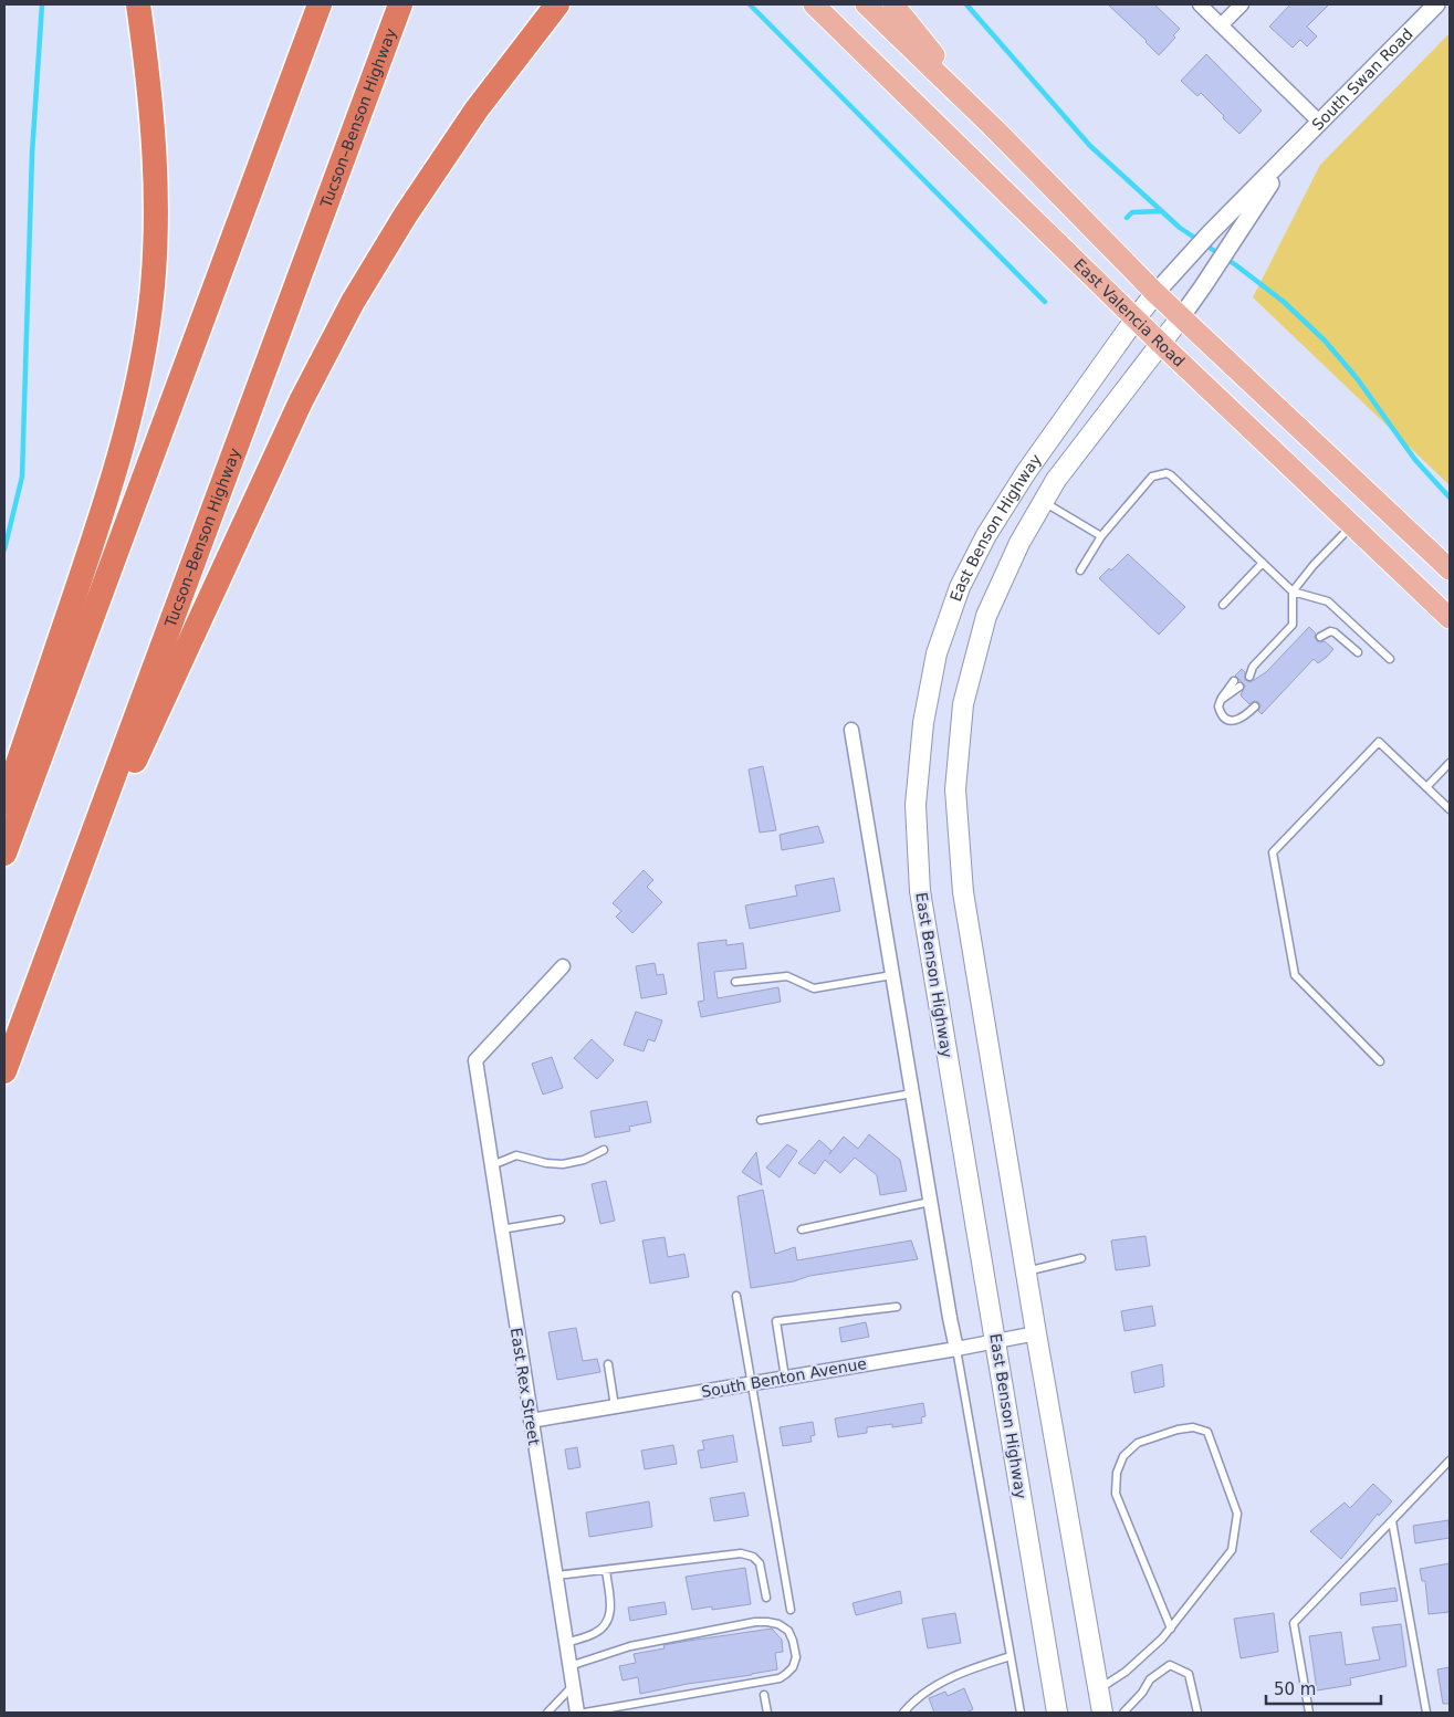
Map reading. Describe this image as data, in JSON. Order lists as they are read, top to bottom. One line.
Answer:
{"streets":{"highway":["Tucson–Benson Highway"],"main road":["East Valencia Road","East Benson Highway"],"street":["South Swan Road","South Benton Avenue","East Rex Street"]},"crossings":[["South Swan Road","East Valencia Road"],["South Swan Road","East Benson Highway"],["East Valencia Road","East Benson Highway"],["East Benson Highway","South Benton Avenue"],["South Benton Avenue","East Rex Street"]],"scale_bar":"50 m"}
